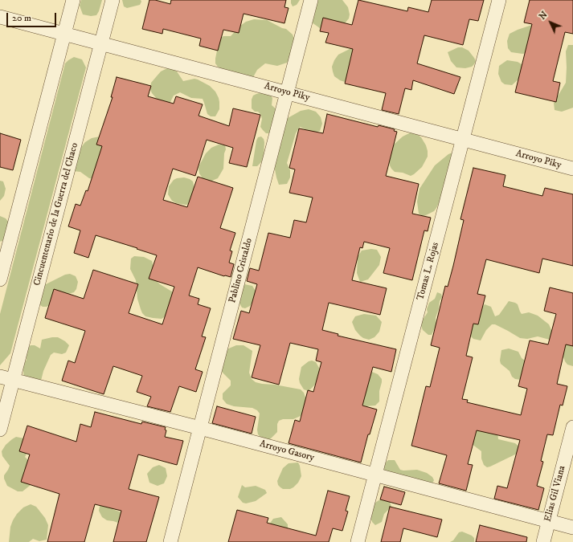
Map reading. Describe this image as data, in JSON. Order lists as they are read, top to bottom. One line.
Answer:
{"streets":{"street":["Arroyo Piky","Cincuentenario de la Guerra del Chaco","Pablino Cristaldo","Tomas L. Rojas","Arroyo Gasory","Elias Gil Viana"]},"crossings":[["Arroyo Piky","Cincuentenario de la Guerra del Chaco"],["Arroyo Piky","Pablino Cristaldo"],["Arroyo Piky","Tomas L. Rojas"],["Cincuentenario de la Guerra del Chaco","Arroyo Gasory"],["Pablino Cristaldo","Arroyo Gasory"],["Tomas L. Rojas","Arroyo Gasory"],["Arroyo Gasory","Elias Gil Viana"]],"scale_bar":"20 m","north":"top left"}
